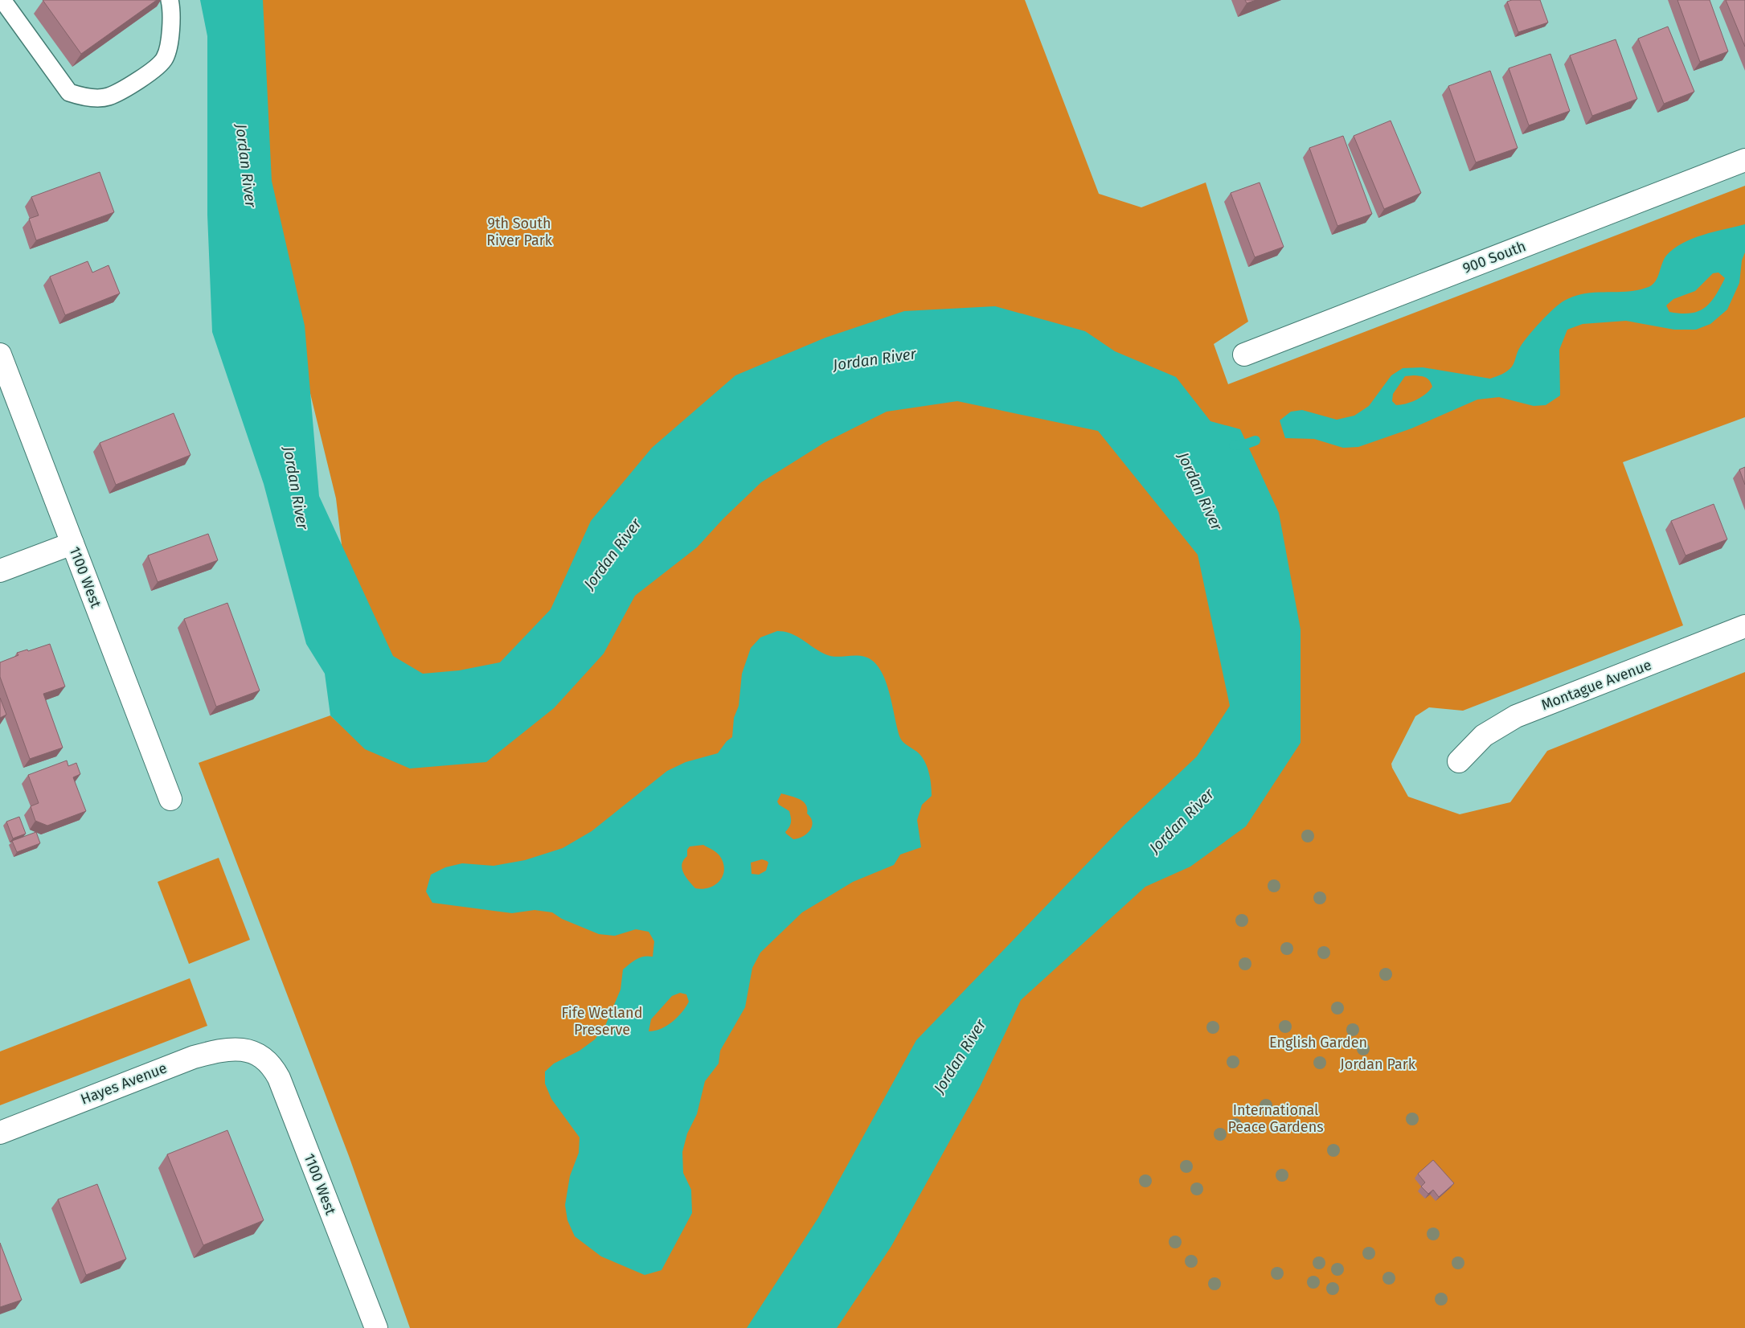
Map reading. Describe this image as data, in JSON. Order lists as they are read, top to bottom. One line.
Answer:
{"streets":{"street":["900 South","1100 West","Montague Avenue","Hayes Avenue"]},"crossings":[["1100 West","Hayes Avenue"]],"water":["Jordan River"],"parks":["9th South River Park","Fife Wetland Preserve","English Garden","Jordan Park","International Peace Gardens"]}
